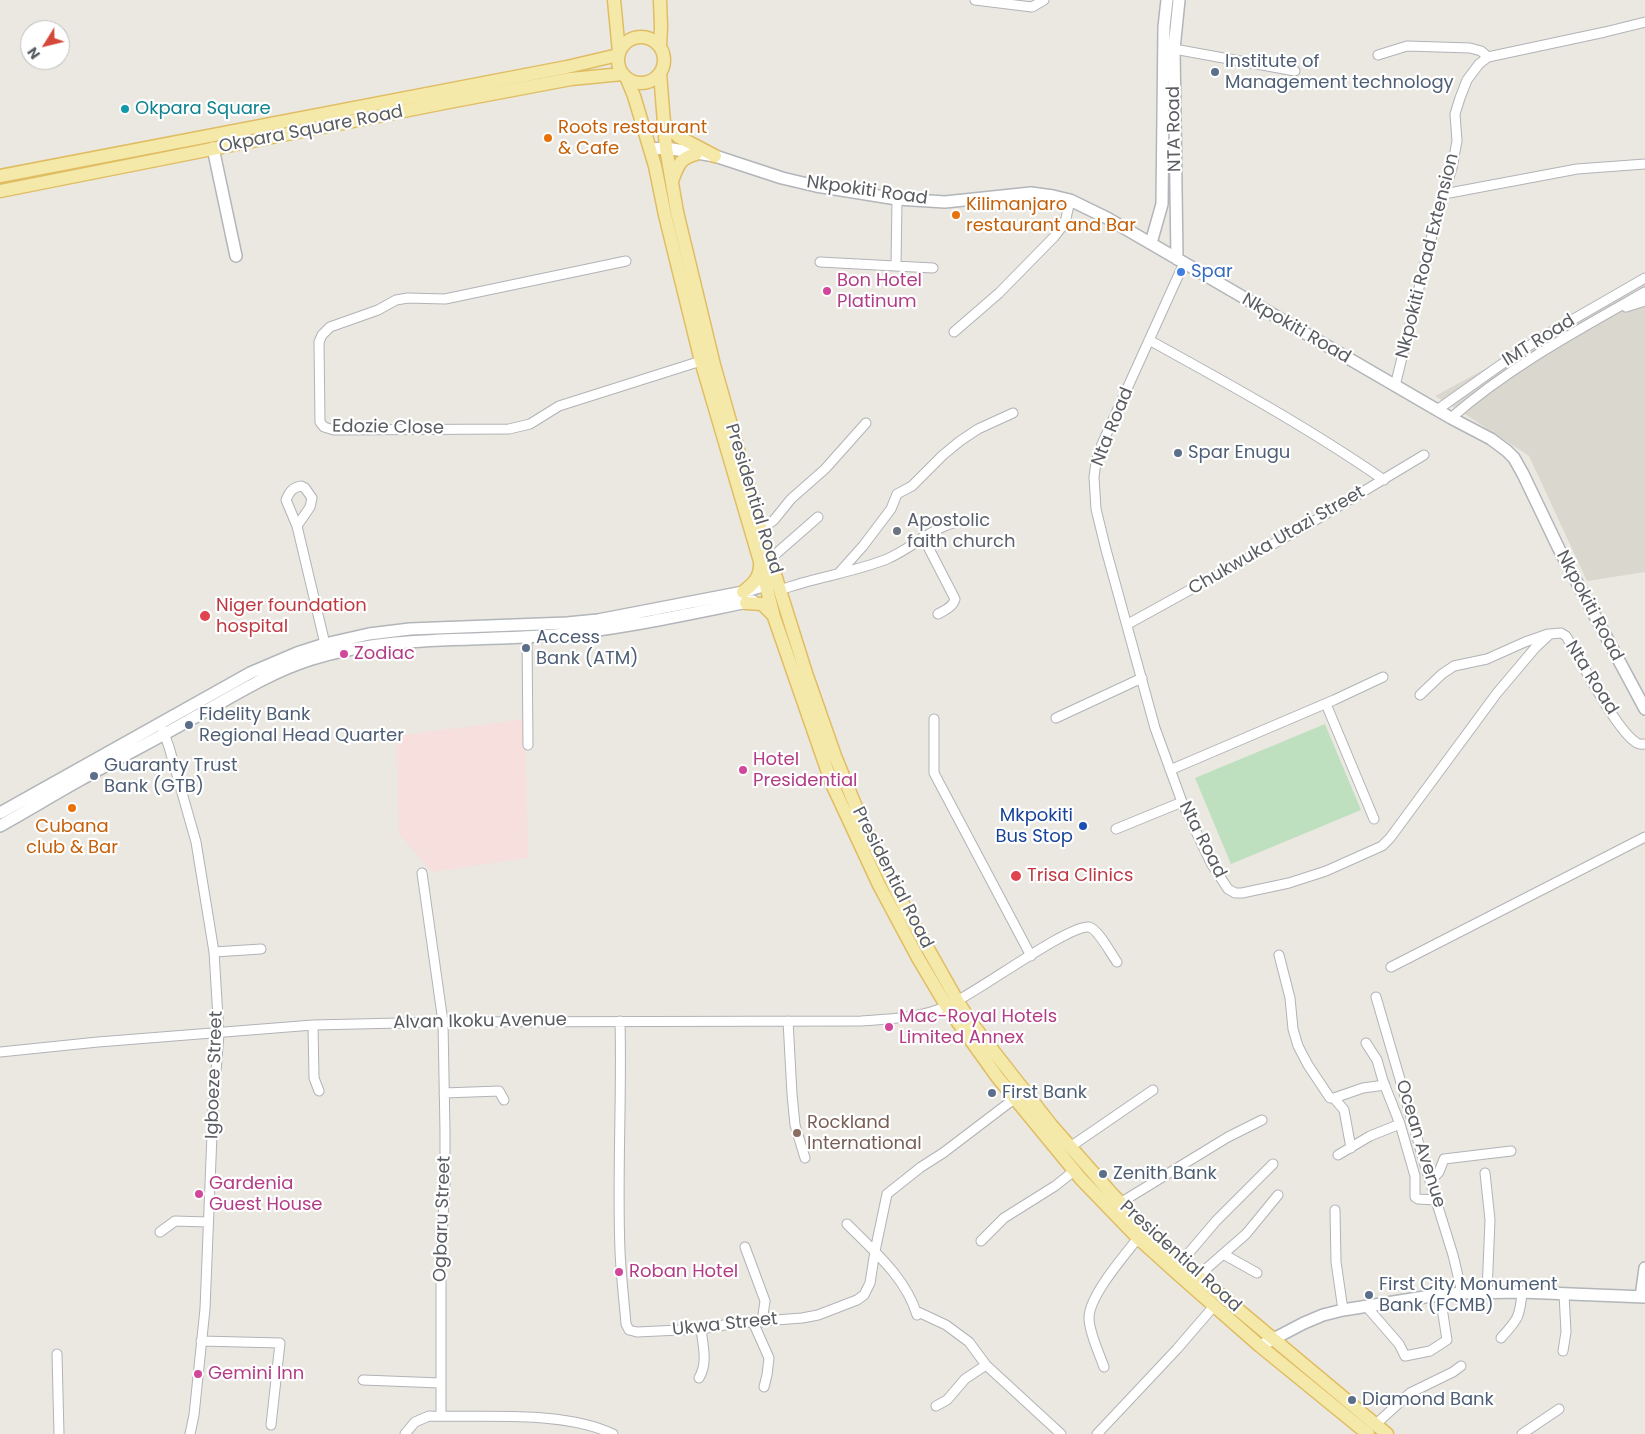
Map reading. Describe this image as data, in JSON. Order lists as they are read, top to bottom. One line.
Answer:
{"streets":{"main road":["NTA Road","Okpara Square Road","Nkpokiti Road","Presidential Road"],"street":["Nkpokiti Road Extension","IMT Road","Nta Road","Edozie Close","Chukwuka Utazi Street","Alvan Ikoku Avenue","Igboeze Street","Ocean Avenue","Ogbaru Street","Ukwa Street"]},"crossings":[["NTA Road","Nkpokiti Road"],["NTA Road","Nta Road"],["Okpara Square Road","Presidential Road"],["Nkpokiti Road","Nkpokiti Road Extension"],["Nkpokiti Road","IMT Road"],["Nkpokiti Road","Nta Road"],["Nkpokiti Road","Presidential Road"],["Nta Road","Chukwuka Utazi Street"],["Edozie Close","Presidential Road"],["Presidential Road","Alvan Ikoku Avenue"],["Presidential Road","Ukwa Street"],["Alvan Ikoku Avenue","Igboeze Street"],["Alvan Ikoku Avenue","Ogbaru Street"],["Alvan Ikoku Avenue","Ukwa Street"]],"places":["Institute of Management technology","Okpara Square","Roots restaurant & Cafe","Kilimanjaro restaurant and Bar","Spar","Bon Hotel Platinum","Spar Enugu","Apostolic faith church","Niger foundation hospital","Access Bank (ATM)","Zodiac","Fidelity Bank Regional Head Quarter","Hotel Presidential","Guaranty Trust Bank (GTB)","Cubana club & Bar","Mkpokiti Bus Stop","Trisa Clinics","Mac-Royal Hotels Limited Annex","First Bank","Rockland International","Zenith Bank","Gardenia Guest House","Roban Hotel","First City Monument Bank (FCMB)","Gemini Inn","Diamond Bank"],"north":"bottom left"}
